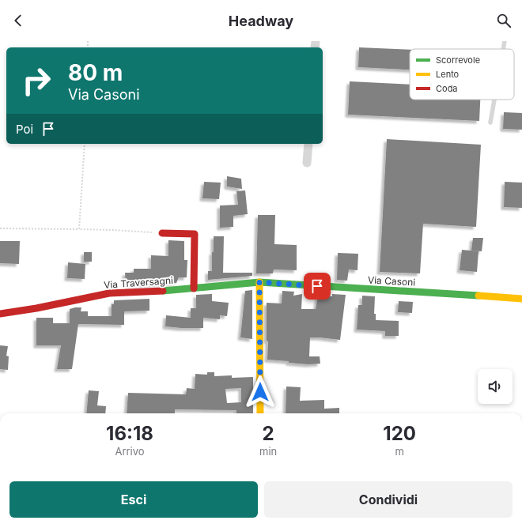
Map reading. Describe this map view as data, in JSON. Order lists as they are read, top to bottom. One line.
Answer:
{"streets":{"street":["Via Casoni","Via Traversagni"]},"crossings":[["Via Casoni","Via Traversagni"]],"legend":["Scorrevole","Lento","Coda"],"page":{"header":"Headway","turn":["80 m","Via Casoni"],"then":"Poi","eta":["16:18","Arrivo","2","min","120","m"],"buttons":["Esci","Condividi"]}}
